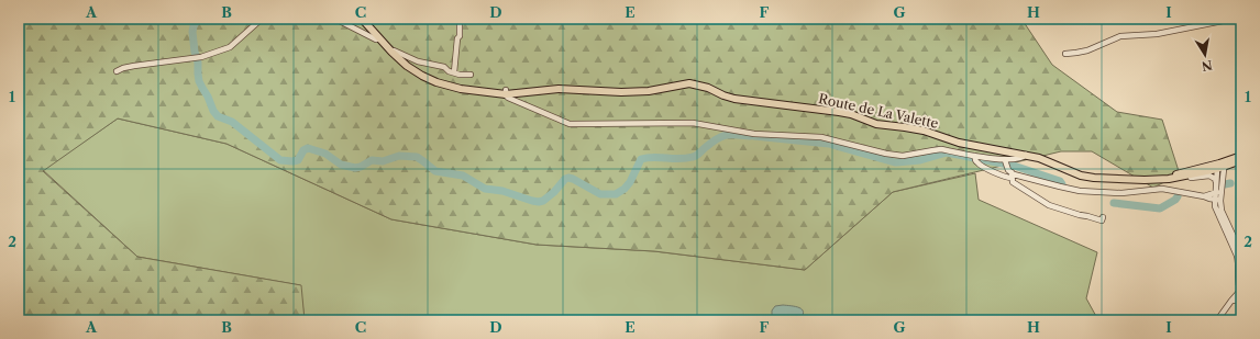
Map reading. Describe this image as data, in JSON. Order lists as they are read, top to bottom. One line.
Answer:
{"streets":{"main road":["Route de La Valette"]},"north":"bottom","grid":{"columns":["A","B","C","D","E","F","G","H","I"],"rows":["1","2"]}}
